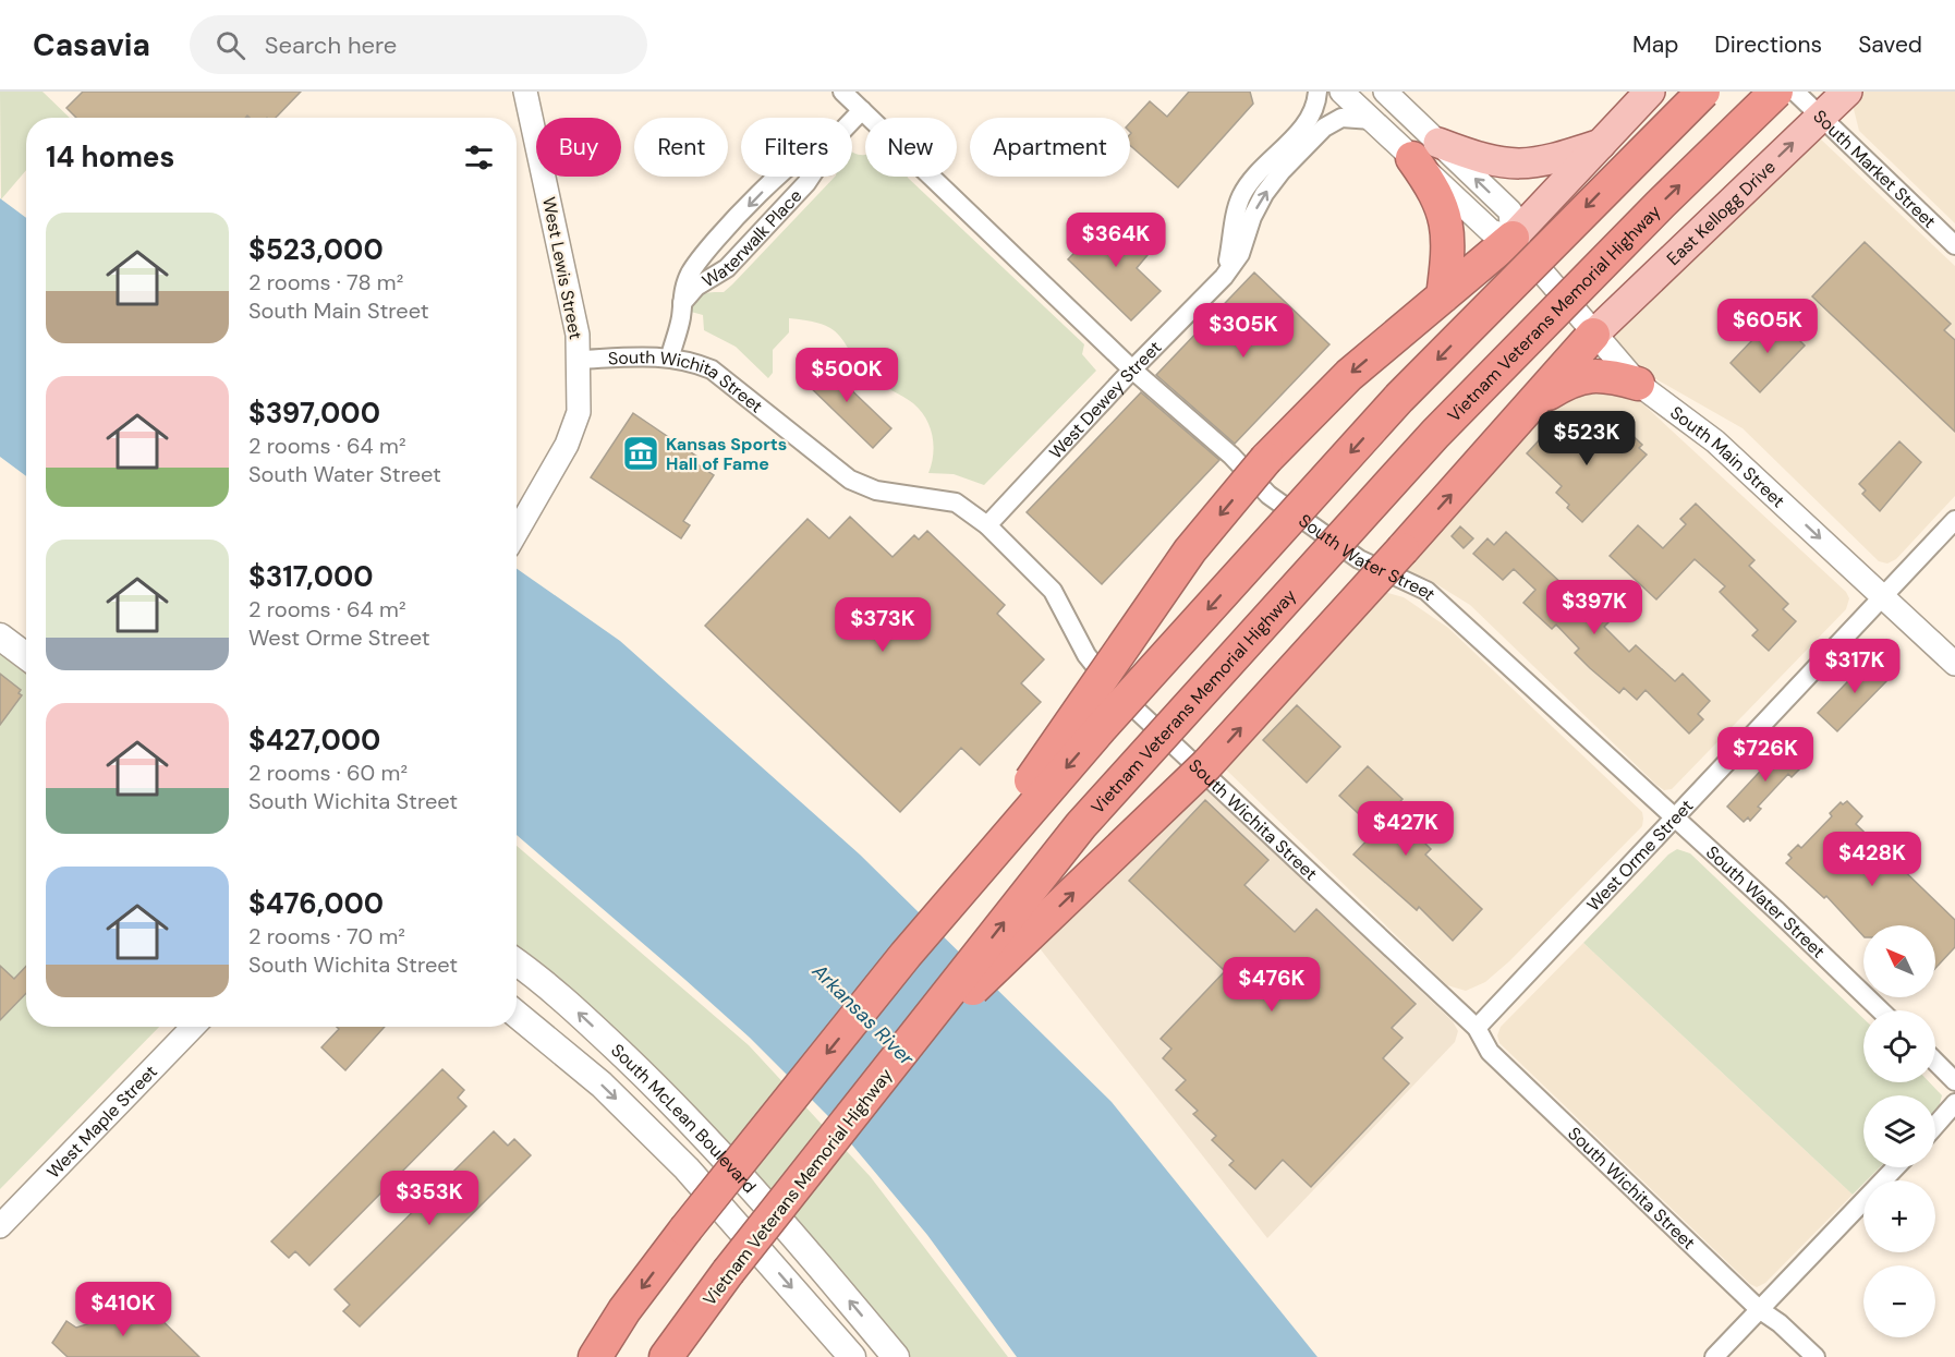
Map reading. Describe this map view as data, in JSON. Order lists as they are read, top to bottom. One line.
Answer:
{"streets":{"highway":["Vietnam Veterans Memorial Highway"],"main road":["East Kellogg Drive","South McLean Boulevard"],"street":["South Market Street","Waterwalk Place","West Lewis Street","South Wichita Street","West Dewey Street","South Main Street","South Water Street","West Orme Street","West Maple Street"]},"crossings":[["South Market Street","East Kellogg Drive"],["East Kellogg Drive","South Main Street"],["Waterwalk Place","South Wichita Street"],["Waterwalk Place","South Water Street"],["West Lewis Street","South Wichita Street"],["South Wichita Street","West Dewey Street"],["South Wichita Street","West Orme Street"],["West Dewey Street","South Main Street"],["West Dewey Street","South Water Street"],["South Main Street","West Orme Street"],["South Water Street","West Orme Street"]],"one_way":["South Main Street"],"water":["Arkansas River"],"places":{"museum":["Kansas Sports Hall of Fame"]},"north":"top left","page":{"header":"Casavia","search":"Search here","nav":["Map","Directions","Saved"],"chip":["Buy","Rent","Filters","New","Apartment"],"heading":"14 homes","list":[{"name":"$523,000","note":"2 rooms · 78 m² · South Main Street"},{"name":"$397,000","note":"2 rooms · 64 m² · South Water Street"},{"name":"$317,000","note":"2 rooms · 64 m² · West Orme Street"},{"name":"$427,000","note":"2 rooms · 60 m² · South Wichita Street"},{"name":"$476,000","note":"2 rooms · 70 m² · South Wichita Street"}],"price":["$364K","$605K","$305K","$500K","$523K","$397K","$373K","$317K","$726K","$427K","$428K","$476K","$353K","$410K"],"map_buttons":["+","−"]}}
